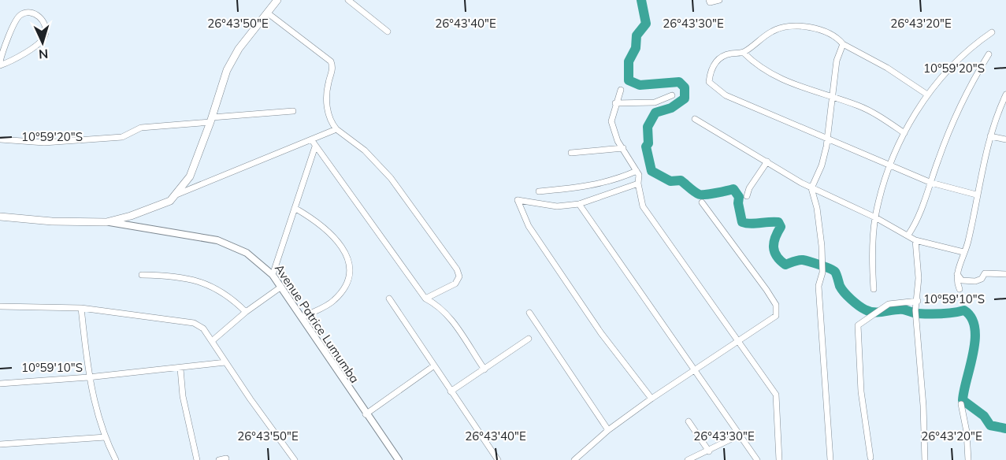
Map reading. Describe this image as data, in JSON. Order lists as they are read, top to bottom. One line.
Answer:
{"streets":{"street":["Avenue Patrice Lumumba"]},"north":"bottom","coordinates":["26°43'50\"E","26°43'40\"E","26°43'30\"E","26°43'20\"E","10°59'20\"S","10°59'10\"S"]}
